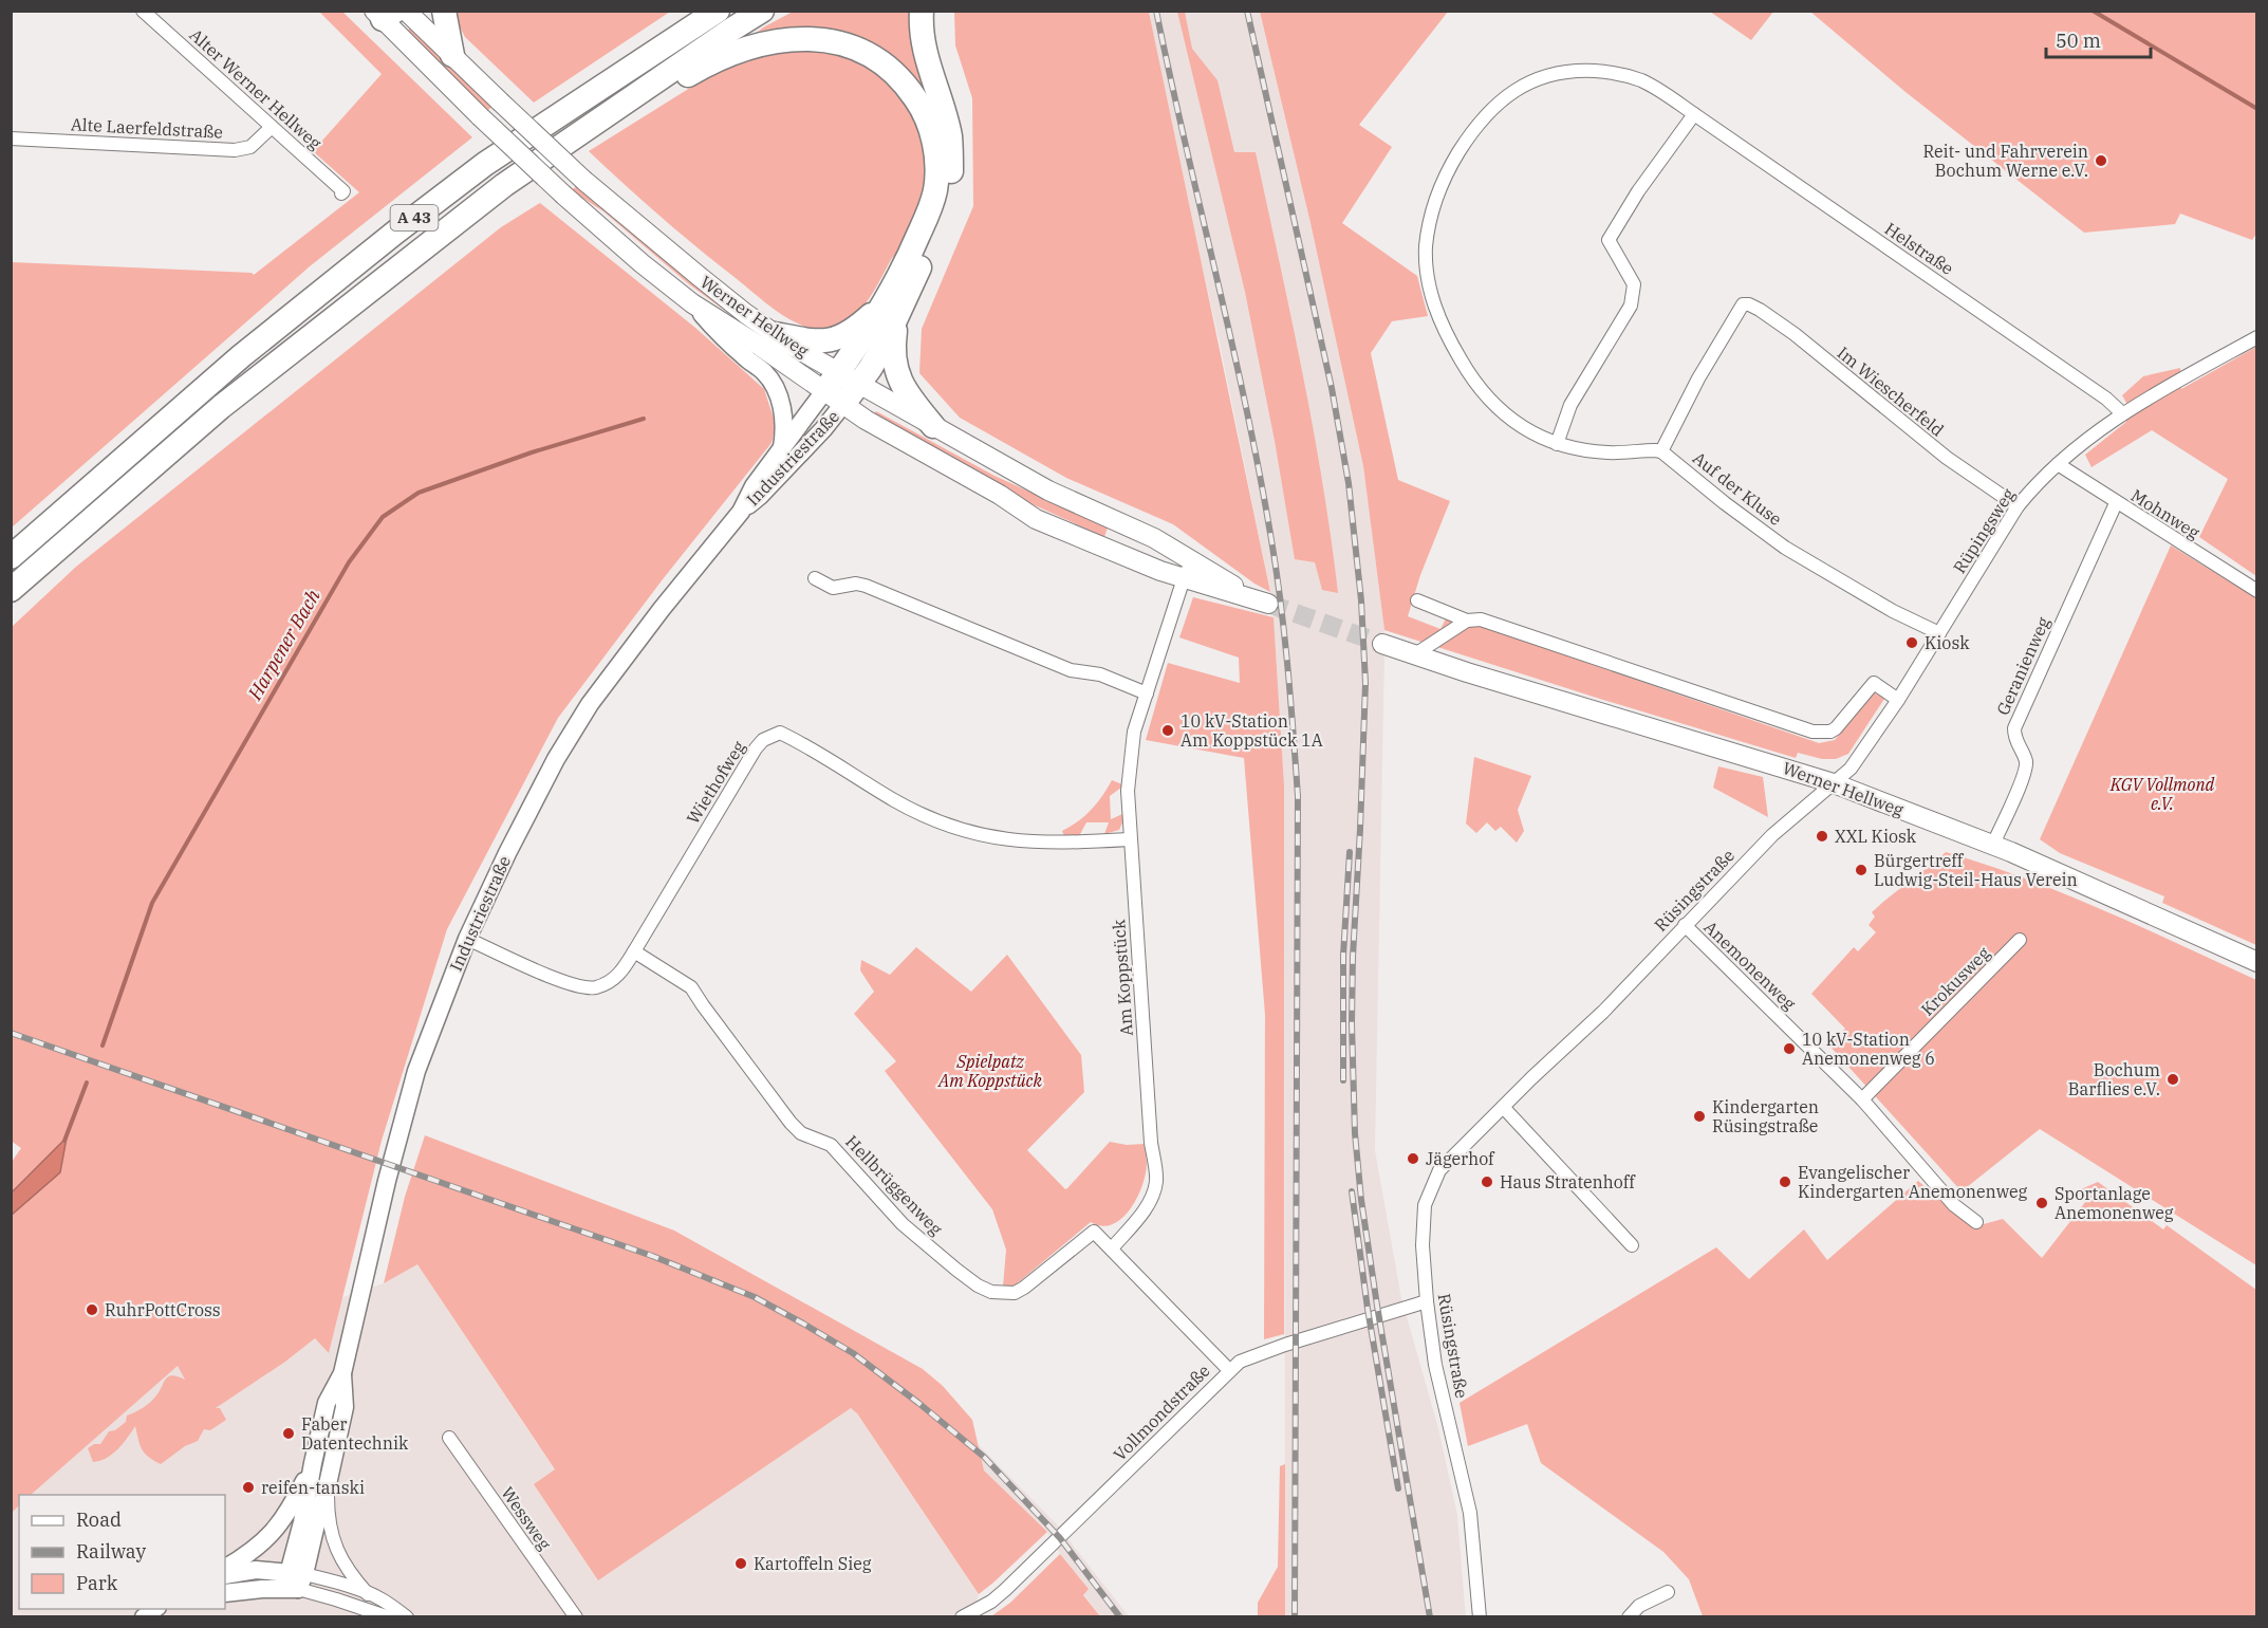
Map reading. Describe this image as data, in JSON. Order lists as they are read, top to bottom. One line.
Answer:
{"streets":{"highway":["A 43"],"main road":["Werner Hellweg"],"street":["Alter Werner Hellweg","Alte Laerfeldstraße","Helstraße","Im Wiescherfeld","Industriestraße","Auf der Kluse","Mohnweg","Rüpingsweg","Geranienweg","Wiethofweg","Rüsingstraße","Anemonenweg","Am Koppstück","Krokusweg","Hellbrüggenweg","Vollmondstraße","Wessweg"]},"crossings":[["Alter Werner Hellweg","Alte Laerfeldstraße"],["Helstraße","Im Wiescherfeld"],["Helstraße","Auf der Kluse"],["Helstraße","Rüpingsweg"],["Werner Hellweg","Industriestraße"],["Werner Hellweg","Rüpingsweg"],["Werner Hellweg","Geranienweg"],["Werner Hellweg","Rüsingstraße"],["Werner Hellweg","Am Koppstück"],["Im Wiescherfeld","Auf der Kluse"],["Im Wiescherfeld","Rüpingsweg"],["Industriestraße","Wiethofweg"],["Auf der Kluse","Rüpingsweg"],["Mohnweg","Rüpingsweg"],["Mohnweg","Geranienweg"],["Rüpingsweg","Rüsingstraße"],["Wiethofweg","Am Koppstück"],["Wiethofweg","Hellbrüggenweg"],["Rüsingstraße","Anemonenweg"],["Rüsingstraße","Vollmondstraße"],["Anemonenweg","Krokusweg"],["Am Koppstück","Hellbrüggenweg"]],"water":["Harpener Bach"],"parks":["KGV Vollmond e.V.","Spielpatz Am Koppstück"],"places":["Reit- und Fahrverein Bochum Werne e.V.","Kiosk","10 kV-Station Am Koppstück 1A","XXL Kiosk","Bürgertreff Ludwig-Steil-Haus Verein","10 kV-Station Anemonenweg 6","Bochum Barflies e.V.","Kindergarten Rüsingstraße","Jägerhof","Haus Stratenhoff","Evangelischer Kindergarten Anemonenweg","Sportanlage Anemonenweg","RuhrPottCross","Faber Datentechnik","reifen-tanski","Kartoffeln Sieg"],"legend":["Road","Railway","Park"],"scale_bar":"50 m"}
